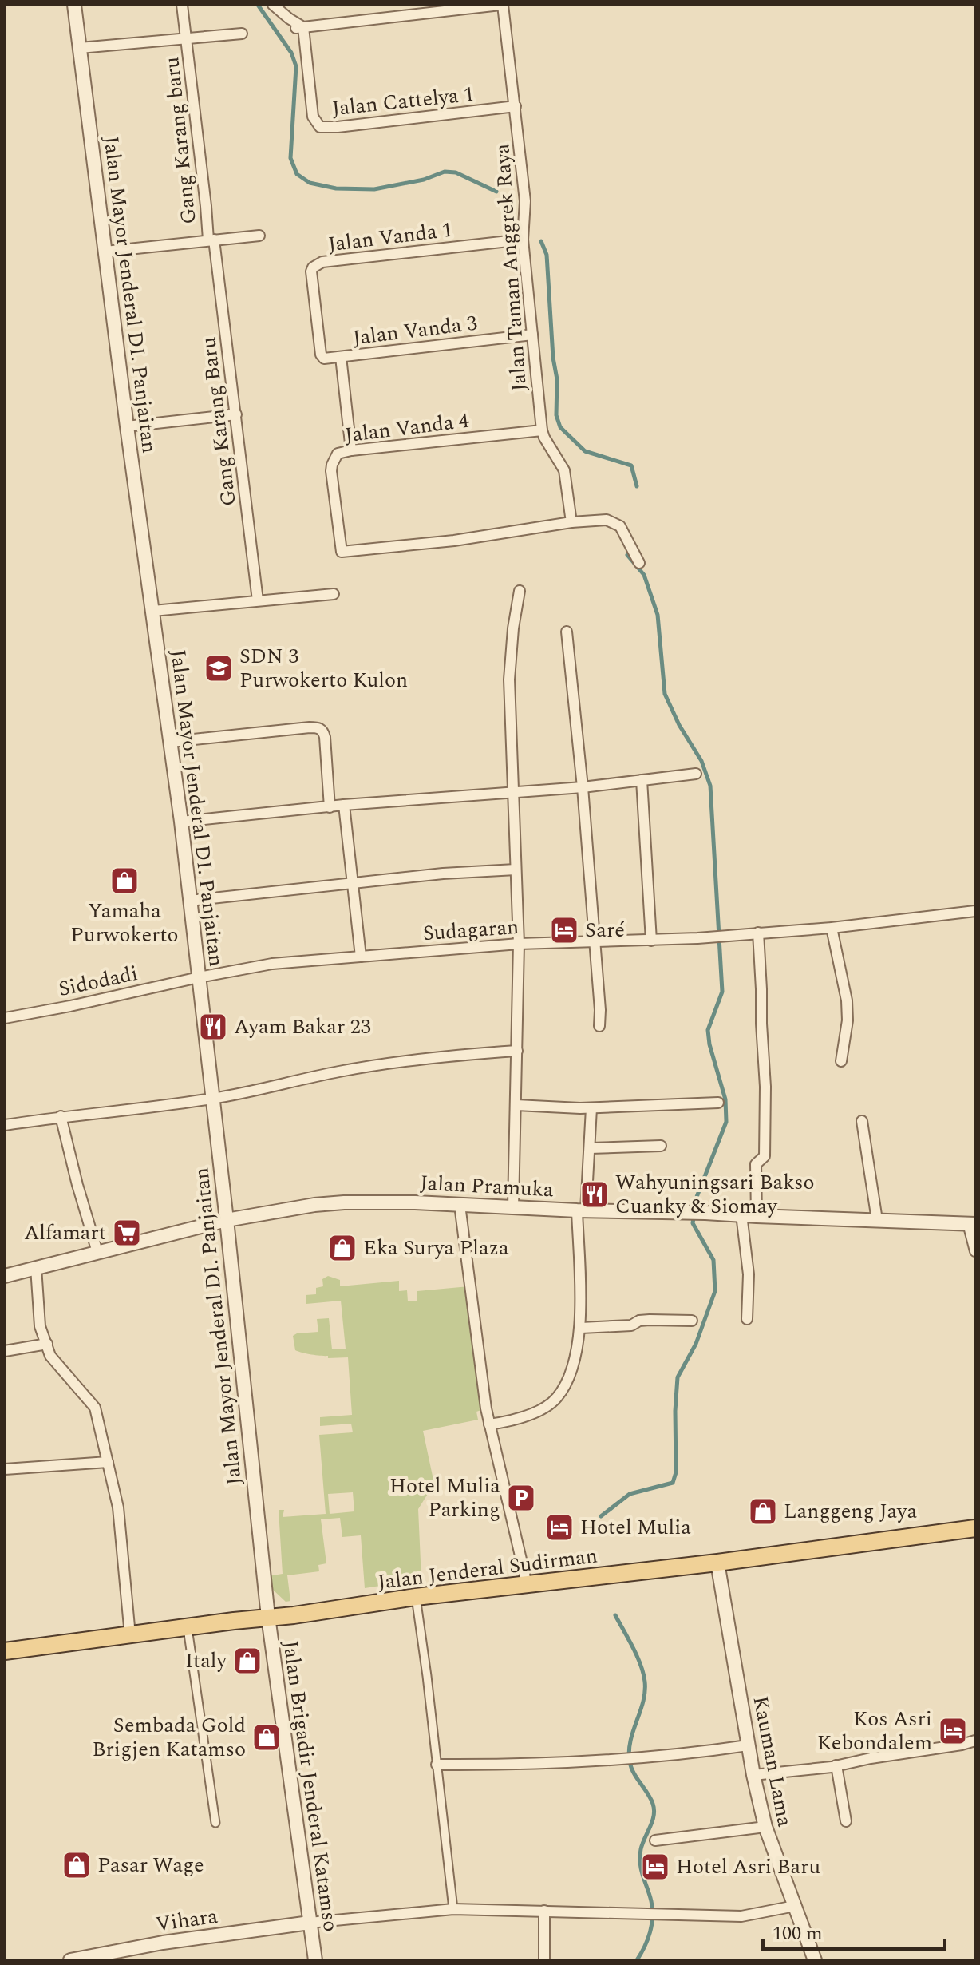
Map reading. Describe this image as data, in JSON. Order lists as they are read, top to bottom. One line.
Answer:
{"streets":{"main road":["Jalan Jenderal Sudirman"],"street":["Jalan Cattelya 1","Gang Karang baru","Jalan Vanda 1","Jalan Taman Anggrek Raya","Jalan Mayor Jenderal DI. Panjaitan","Jalan Vanda 3","Gang Karang Baru","Jalan Vanda 4","Sudagaran","Sidodadi","Jalan Pramuka","Kauman Lama","Jalan Brigadir Jenderal Katamso","Vihara"]},"crossings":[["Jalan Cattelya 1","Jalan Taman Anggrek Raya"],["Gang Karang baru","Jalan Mayor Jenderal DI. Panjaitan"],["Gang Karang baru","Gang Karang Baru"],["Jalan Vanda 1","Jalan Taman Anggrek Raya"],["Jalan Vanda 1","Jalan Vanda 3"],["Jalan Taman Anggrek Raya","Jalan Vanda 3"],["Jalan Taman Anggrek Raya","Jalan Vanda 4"],["Jalan Mayor Jenderal DI. Panjaitan","Gang Karang Baru"],["Jalan Mayor Jenderal DI. Panjaitan","Sudagaran"],["Jalan Mayor Jenderal DI. Panjaitan","Sidodadi"],["Jalan Mayor Jenderal DI. Panjaitan","Jalan Pramuka"],["Jalan Mayor Jenderal DI. Panjaitan","Jalan Jenderal Sudirman"],["Jalan Mayor Jenderal DI. Panjaitan","Jalan Brigadir Jenderal Katamso"],["Jalan Vanda 3","Jalan Vanda 4"],["Sudagaran","Sidodadi"],["Jalan Jenderal Sudirman","Kauman Lama"],["Jalan Jenderal Sudirman","Jalan Brigadir Jenderal Katamso"],["Jalan Brigadir Jenderal Katamso","Vihara"]],"places":{"school or university":["SDN 3 Purwokerto Kulon"],"shop":["Yamaha Purwokerto","Eka Surya Plaza","Langgeng Jaya","Italy","Sembada Gold Brigjen Katamso","Pasar Wage"],"hotel":["Saré","Hotel Mulia","Kos Asri Kebondalem","Hotel Asri Baru"],"restaurant":["Ayam Bakar 23","Wahyuningsari Bakso Cuanky & Siomay"],"supermarket":["Alfamart"],"parking":["Hotel Mulia Parking"]},"scale_bar":"100 m"}
